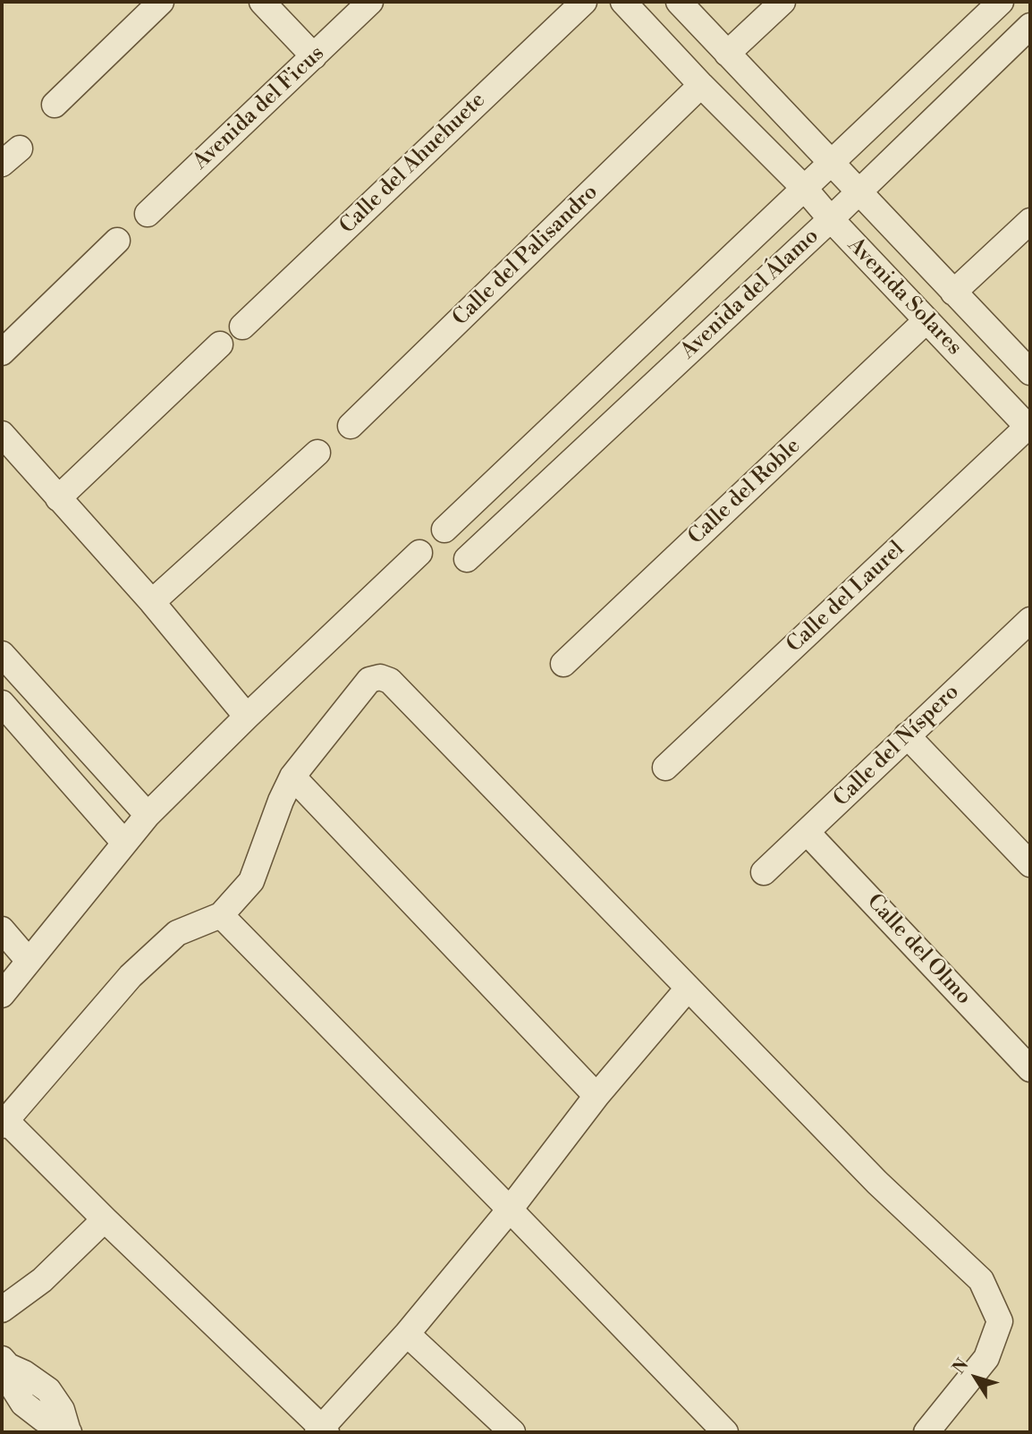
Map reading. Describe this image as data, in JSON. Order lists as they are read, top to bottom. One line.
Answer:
{"streets":{"street":["Avenida del Ficus","Calle del Ahuehuete","Calle del Palisandro","Avenida del Álamo","Avenida Solares","Calle del Roble","Calle del Laurel","Calle del Níspero","Calle del Olmo"]},"crossings":[["Calle del Palisandro","Avenida Solares"],["Avenida del Álamo","Avenida Solares"],["Avenida Solares","Calle del Roble"],["Avenida Solares","Calle del Laurel"],["Calle del Níspero","Calle del Olmo"]],"north":"top left"}
